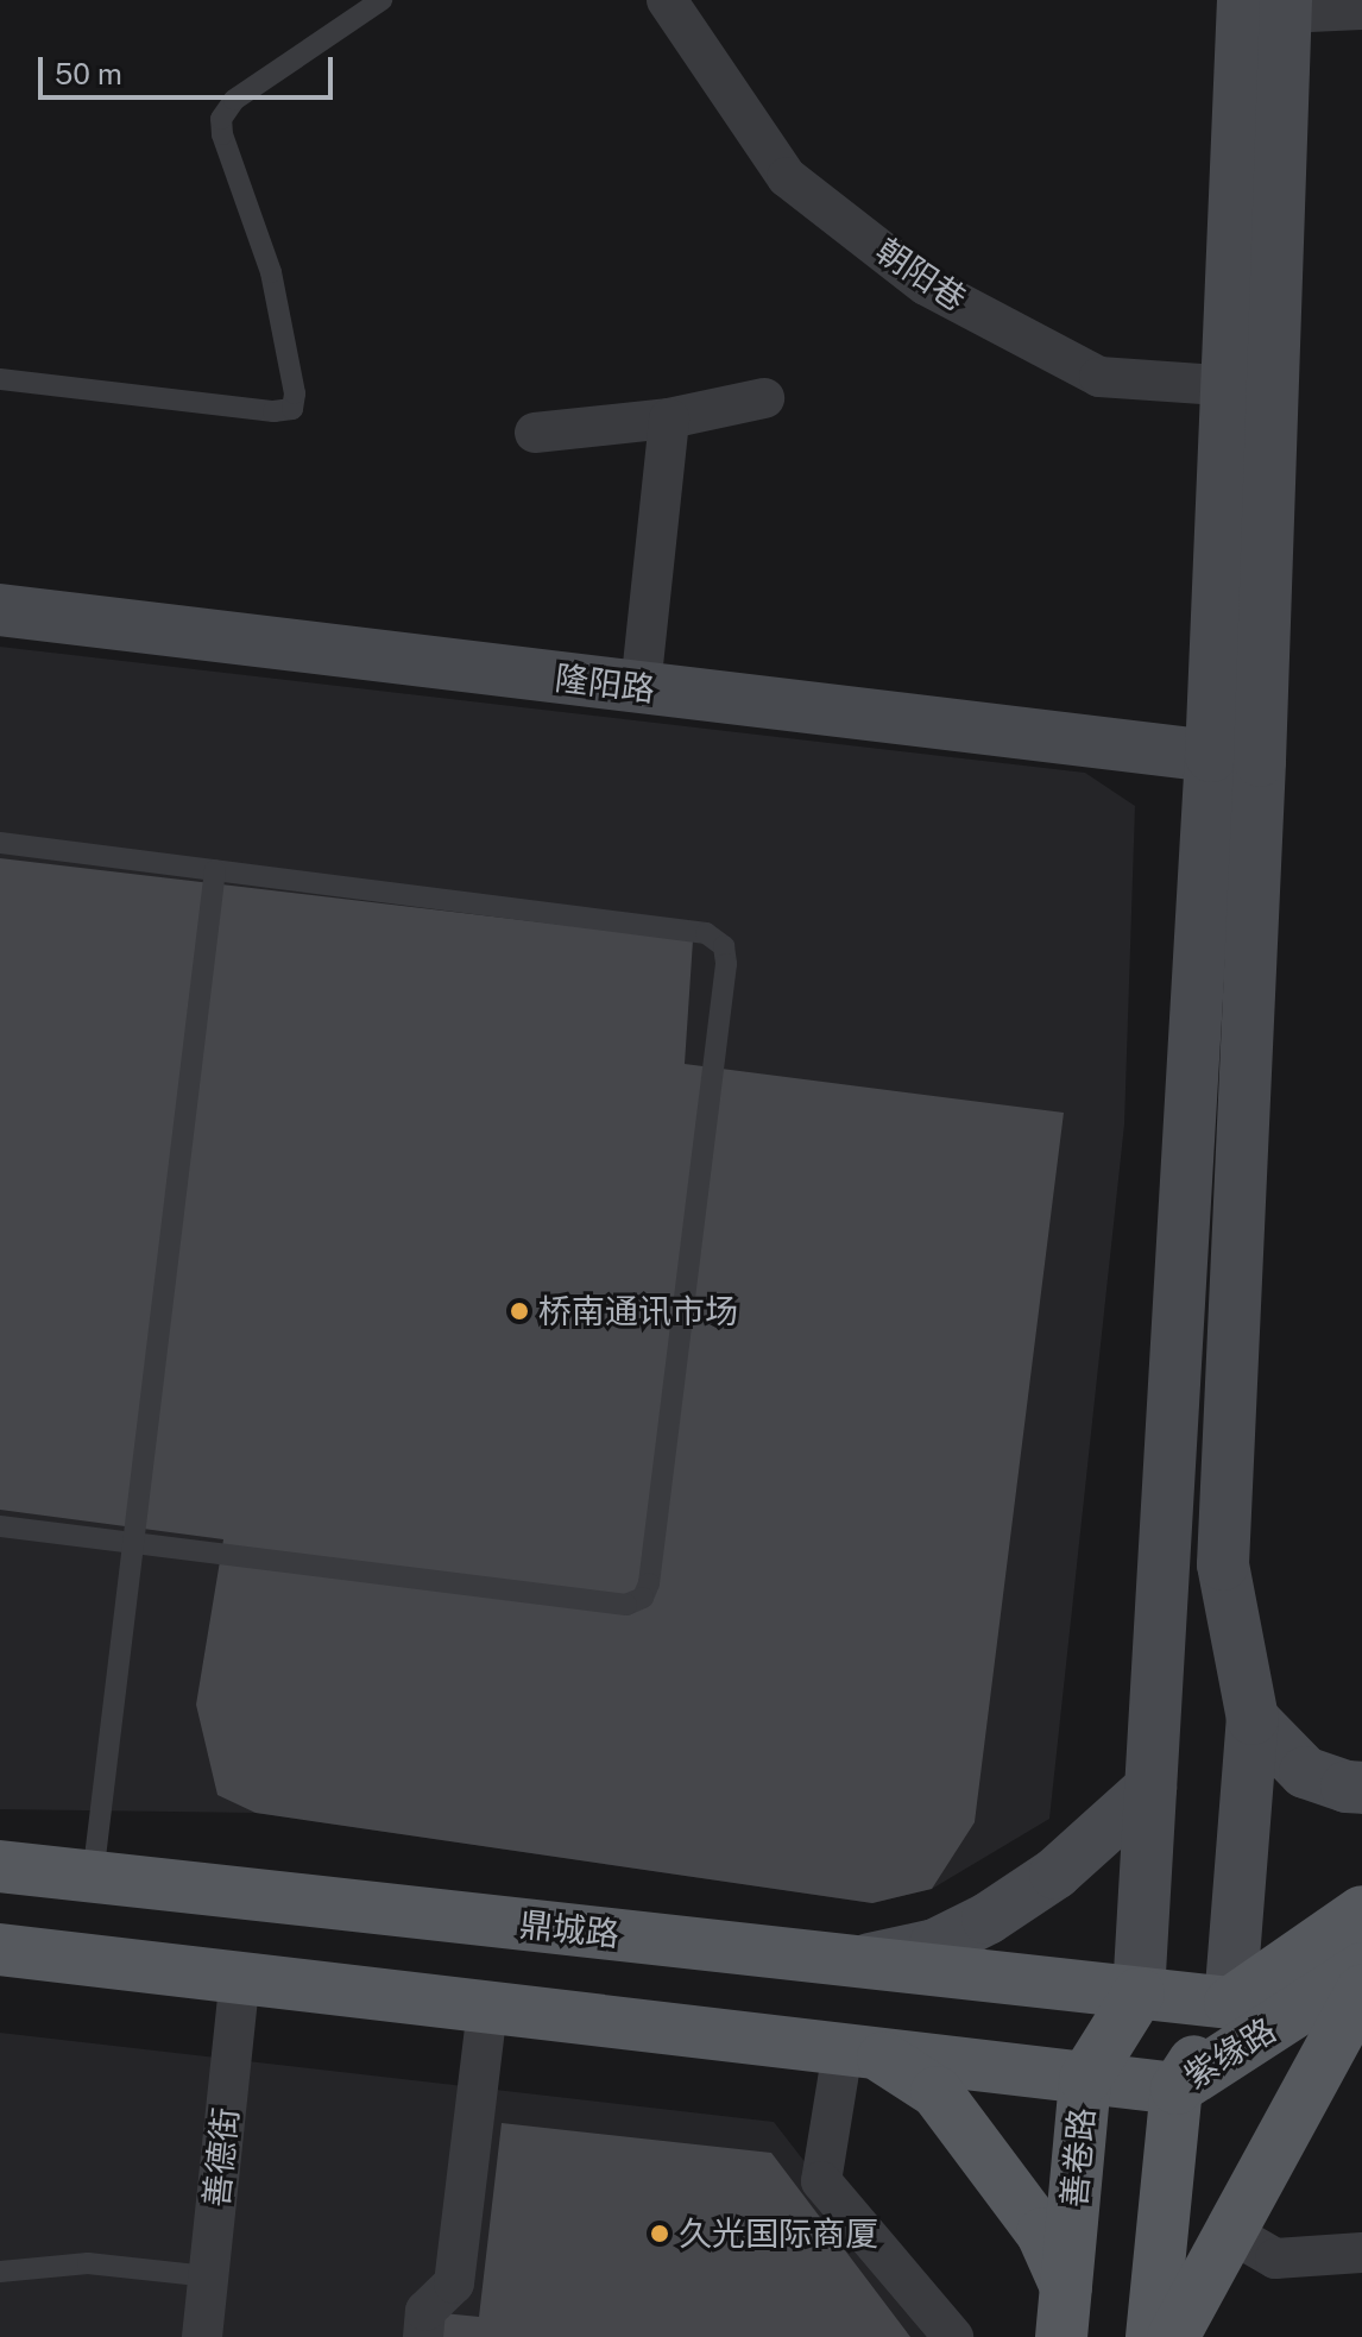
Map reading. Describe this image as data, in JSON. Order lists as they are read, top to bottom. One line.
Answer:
{"streets":{"main road":["隆阳路","鼎城路","紫缘路","善卷路"],"street":["朝阳巷","善德街"]},"crossings":[["鼎城路","紫缘路"],["鼎城路","善卷路"],["紫缘路","善卷路"]],"places":["桥南通讯市场","久光国际商厦"],"scale_bar":"50 m"}
